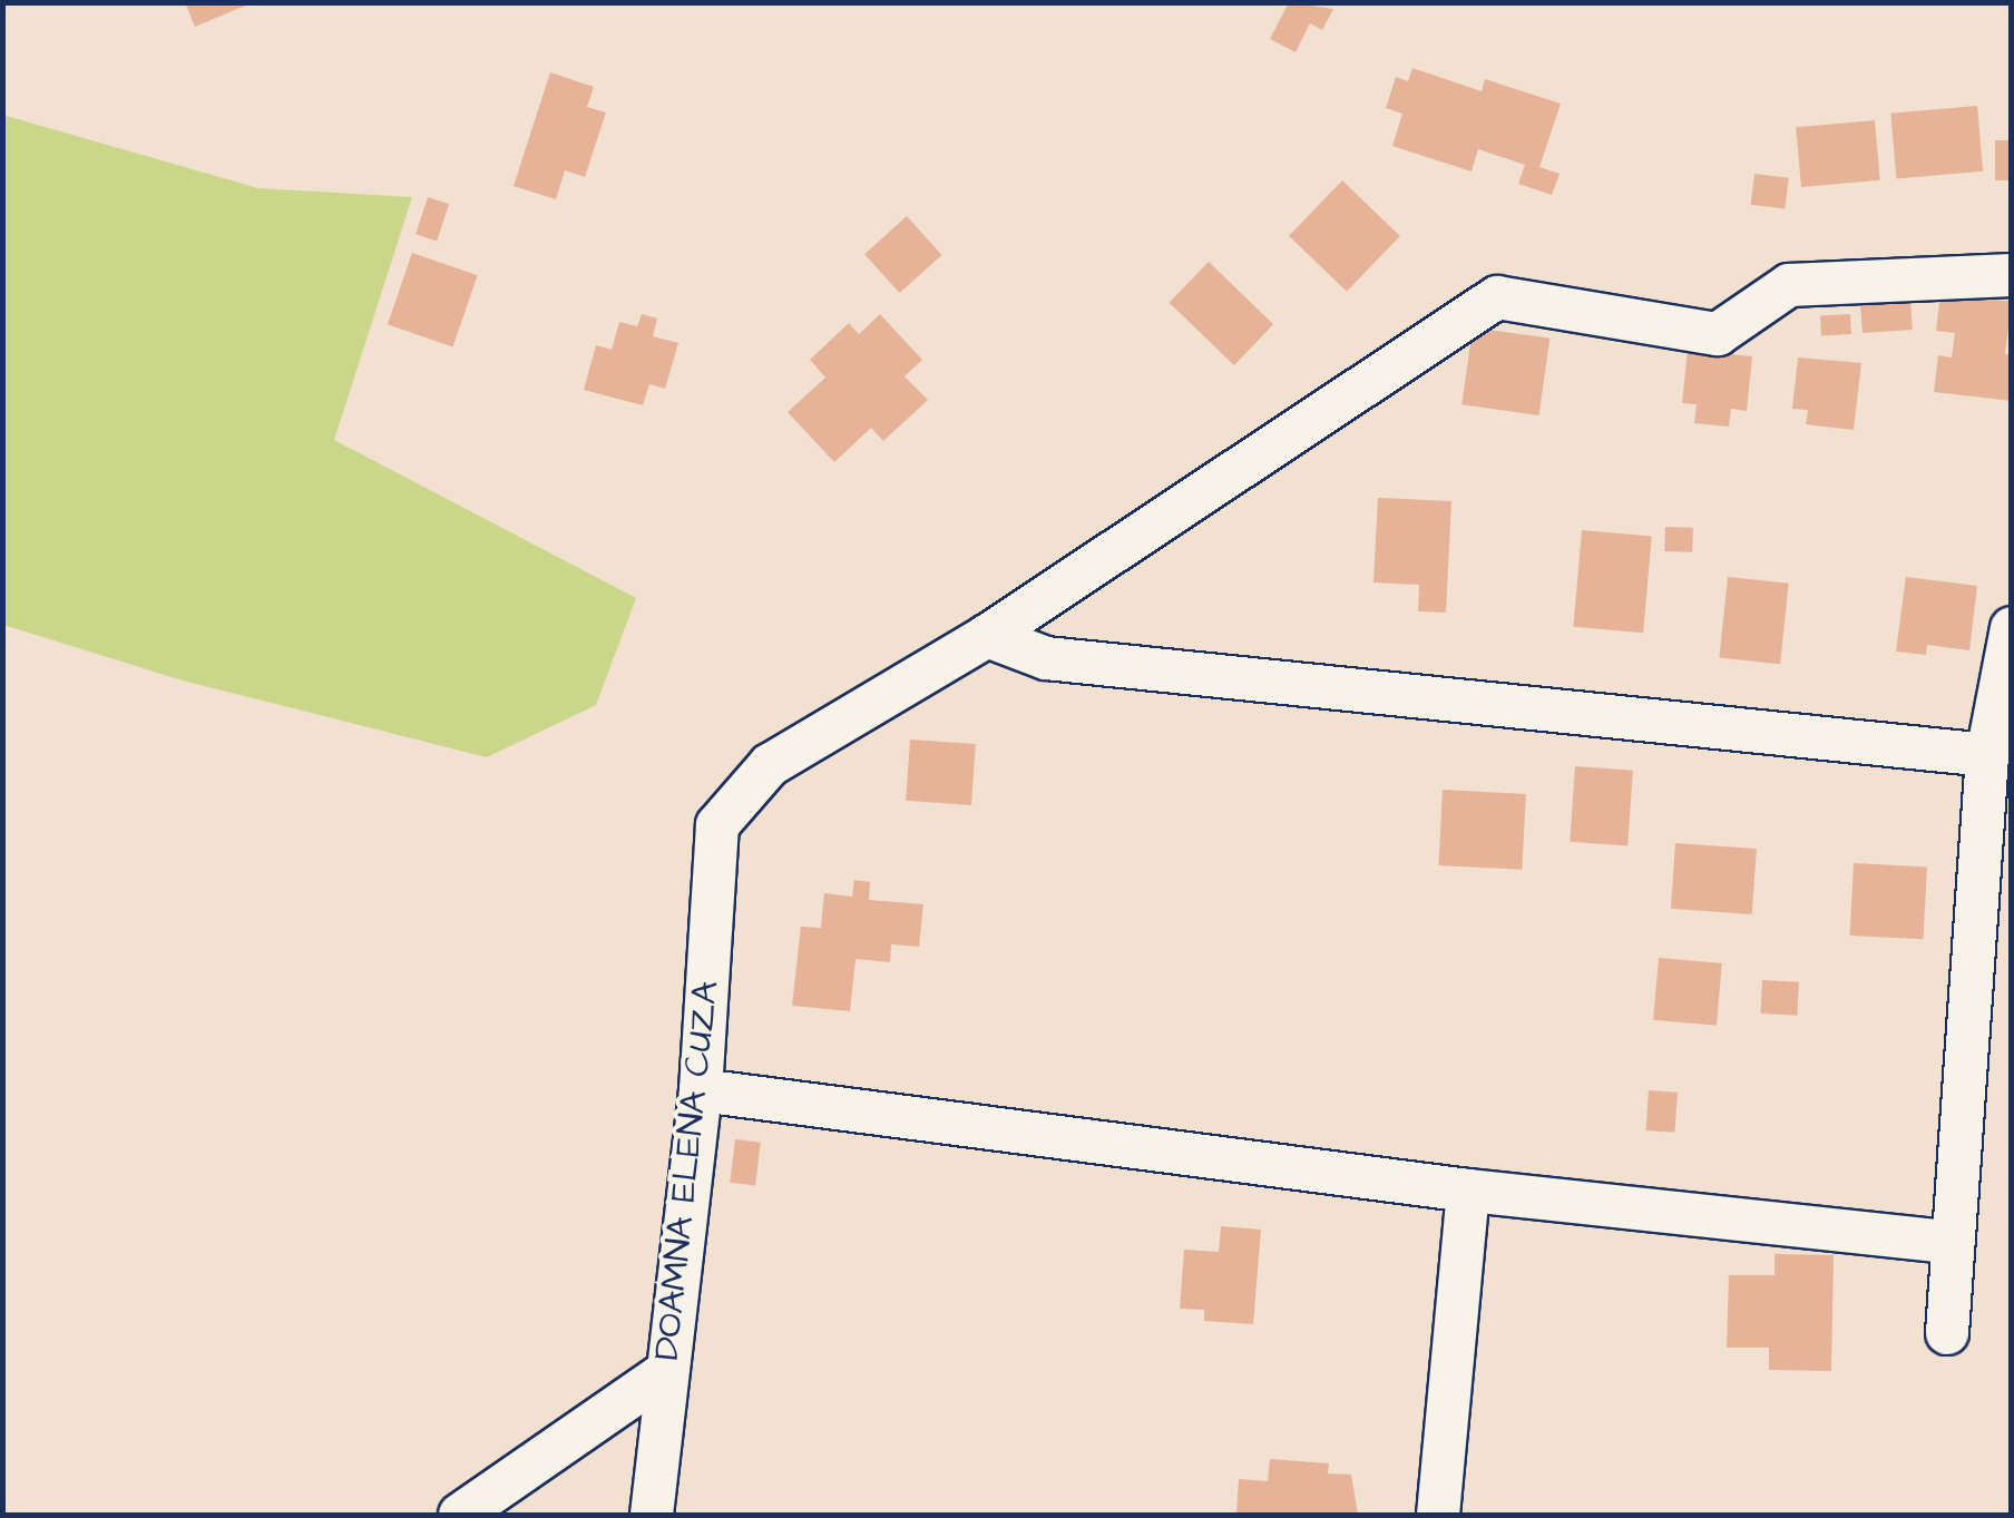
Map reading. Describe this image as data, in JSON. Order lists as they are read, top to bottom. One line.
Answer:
{"streets":{"street":["DOAMNA ELENA CUZA"]}}
